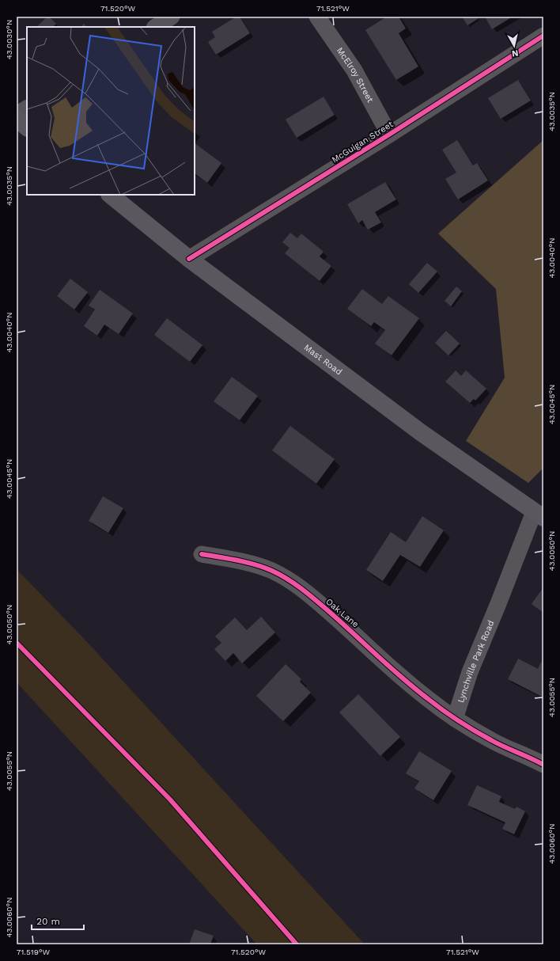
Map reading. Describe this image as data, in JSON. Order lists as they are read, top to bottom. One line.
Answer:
{"streets":{"main road":["Mast Road"],"street":["McElroy Street","McGuigan Street","Oak Lane","Lynchville Park Road"]},"crossings":[["McElroy Street","McGuigan Street"],["McGuigan Street","Mast Road"],["Mast Road","Lynchville Park Road"],["Oak Lane","Lynchville Park Road"]],"scale_bar":"20 m","north":"bottom","coordinates":["71.520°W","71.521°W","43.0030°N","43.0035°N","43.0040°N","43.0045°N","43.0050°N","43.0055°N","43.0060°N","71.519°W"]}
